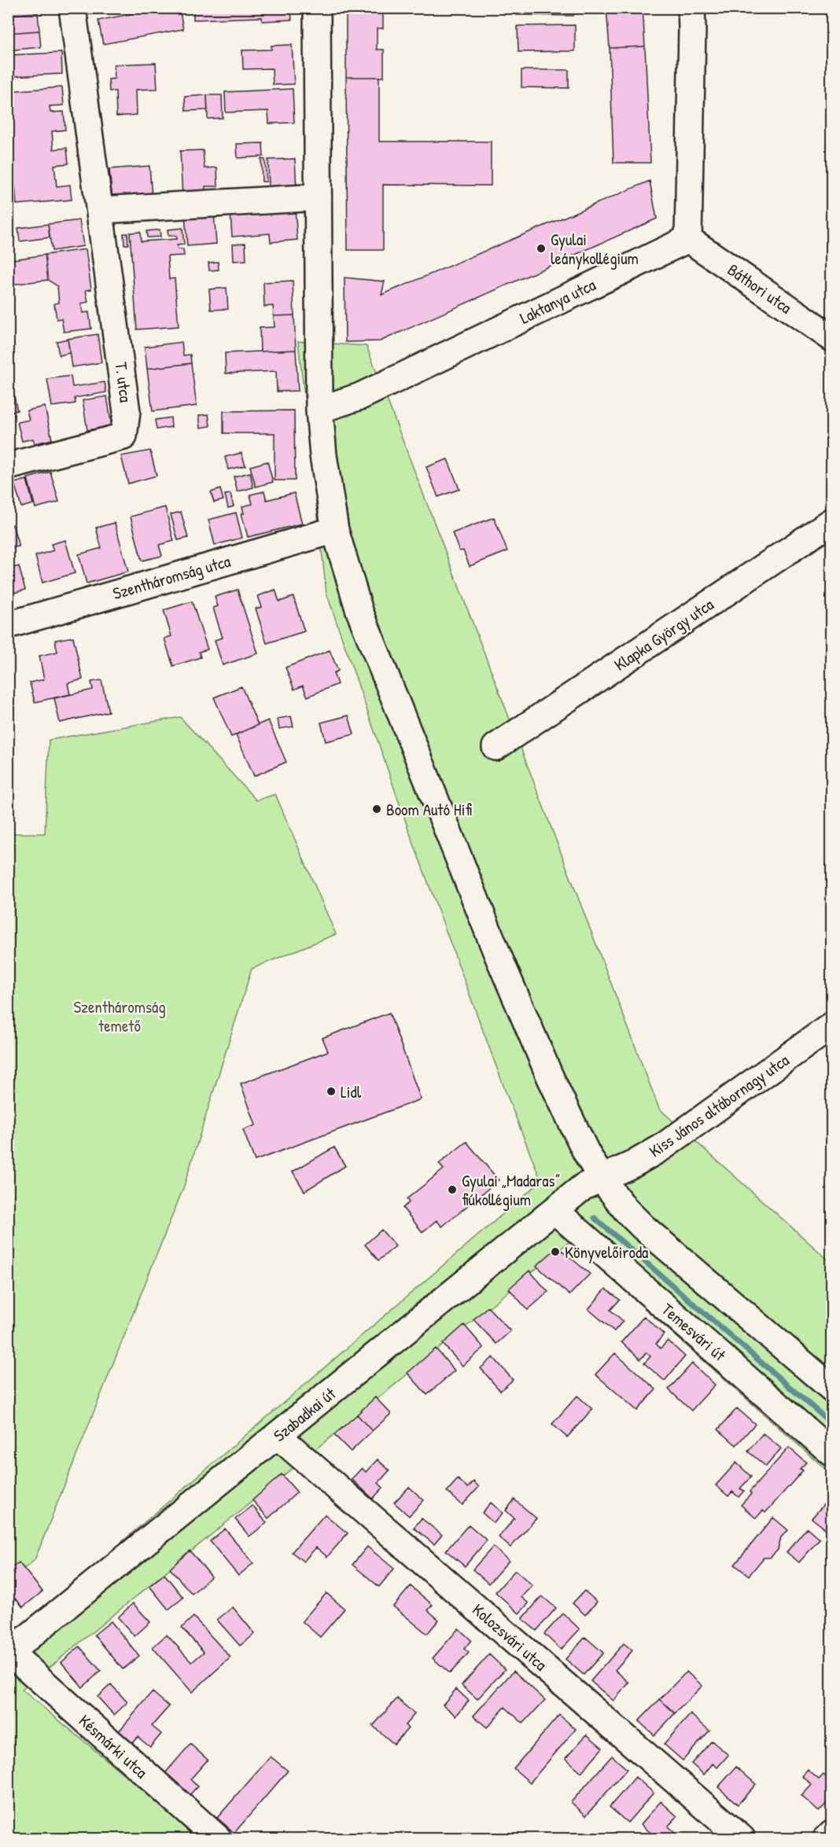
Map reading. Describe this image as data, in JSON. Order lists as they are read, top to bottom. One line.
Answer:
{"streets":{"street":["Báthori utca","Laktanya utca","T. utca","Szentháromság utca","Klapka György utca","Kiss János altábornagy utca","Temesvári út","Szabadkai út","Kolozsvári utca","Késmárki utca"]},"crossings":[["Báthori utca","Laktanya utca"],["Kiss János altábornagy utca","Szabadkai út"],["Temesvári út","Szabadkai út"],["Szabadkai út","Kolozsvári utca"],["Szabadkai út","Késmárki utca"]],"parks":["Szentháromság temető"],"places":["Gyulai leánykollégium","Boom Autó Hifi","Lidl","Gyulai „Madaras” fiúkollégium","Könyvelőiroda"]}
